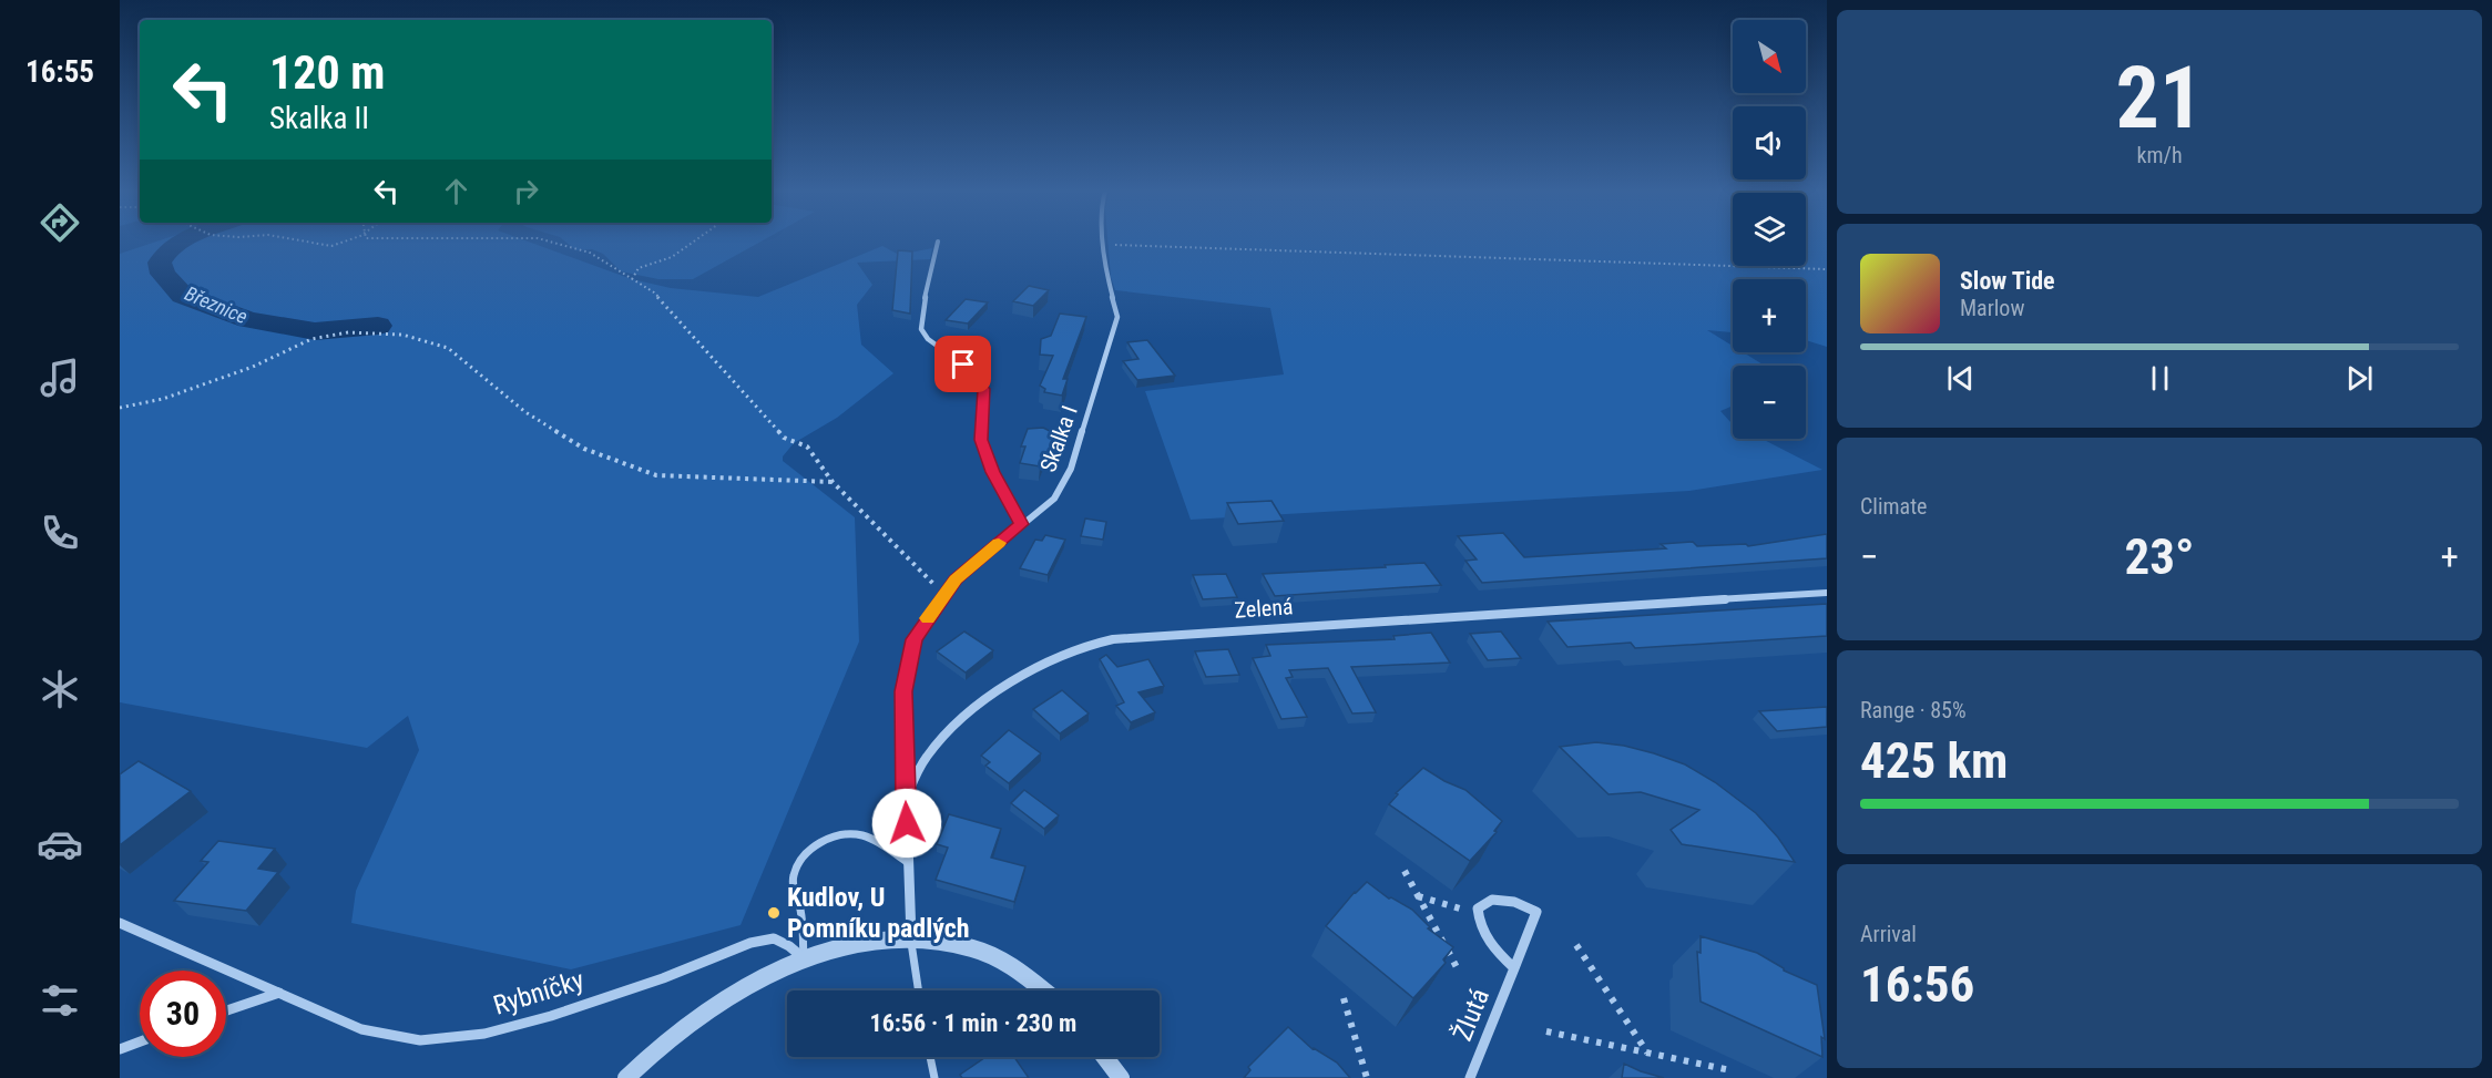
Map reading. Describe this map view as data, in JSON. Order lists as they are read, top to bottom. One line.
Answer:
{"streets":{"street":["Skalka I","Zelená","Rybníčky","Žlutá"]},"crossings":[["Skalka I","Zelená"]],"water":["Březnice"],"places":["Kudlov, U Pomníku padlých"],"north":"bottom right","page":{"tabs":"16:55","tile":[["21","km/h"],"Climate",["Range · 85%","425 km"],["Arrival","16:56"]],"map_buttons":["+","−"],"turn":["120 m","Skalka II"],"song":["Slow Tide","Marlow"],"heat":["−","23°","+"],"limit":"30","trip":"16:56 · 1 min · 230 m"}}
